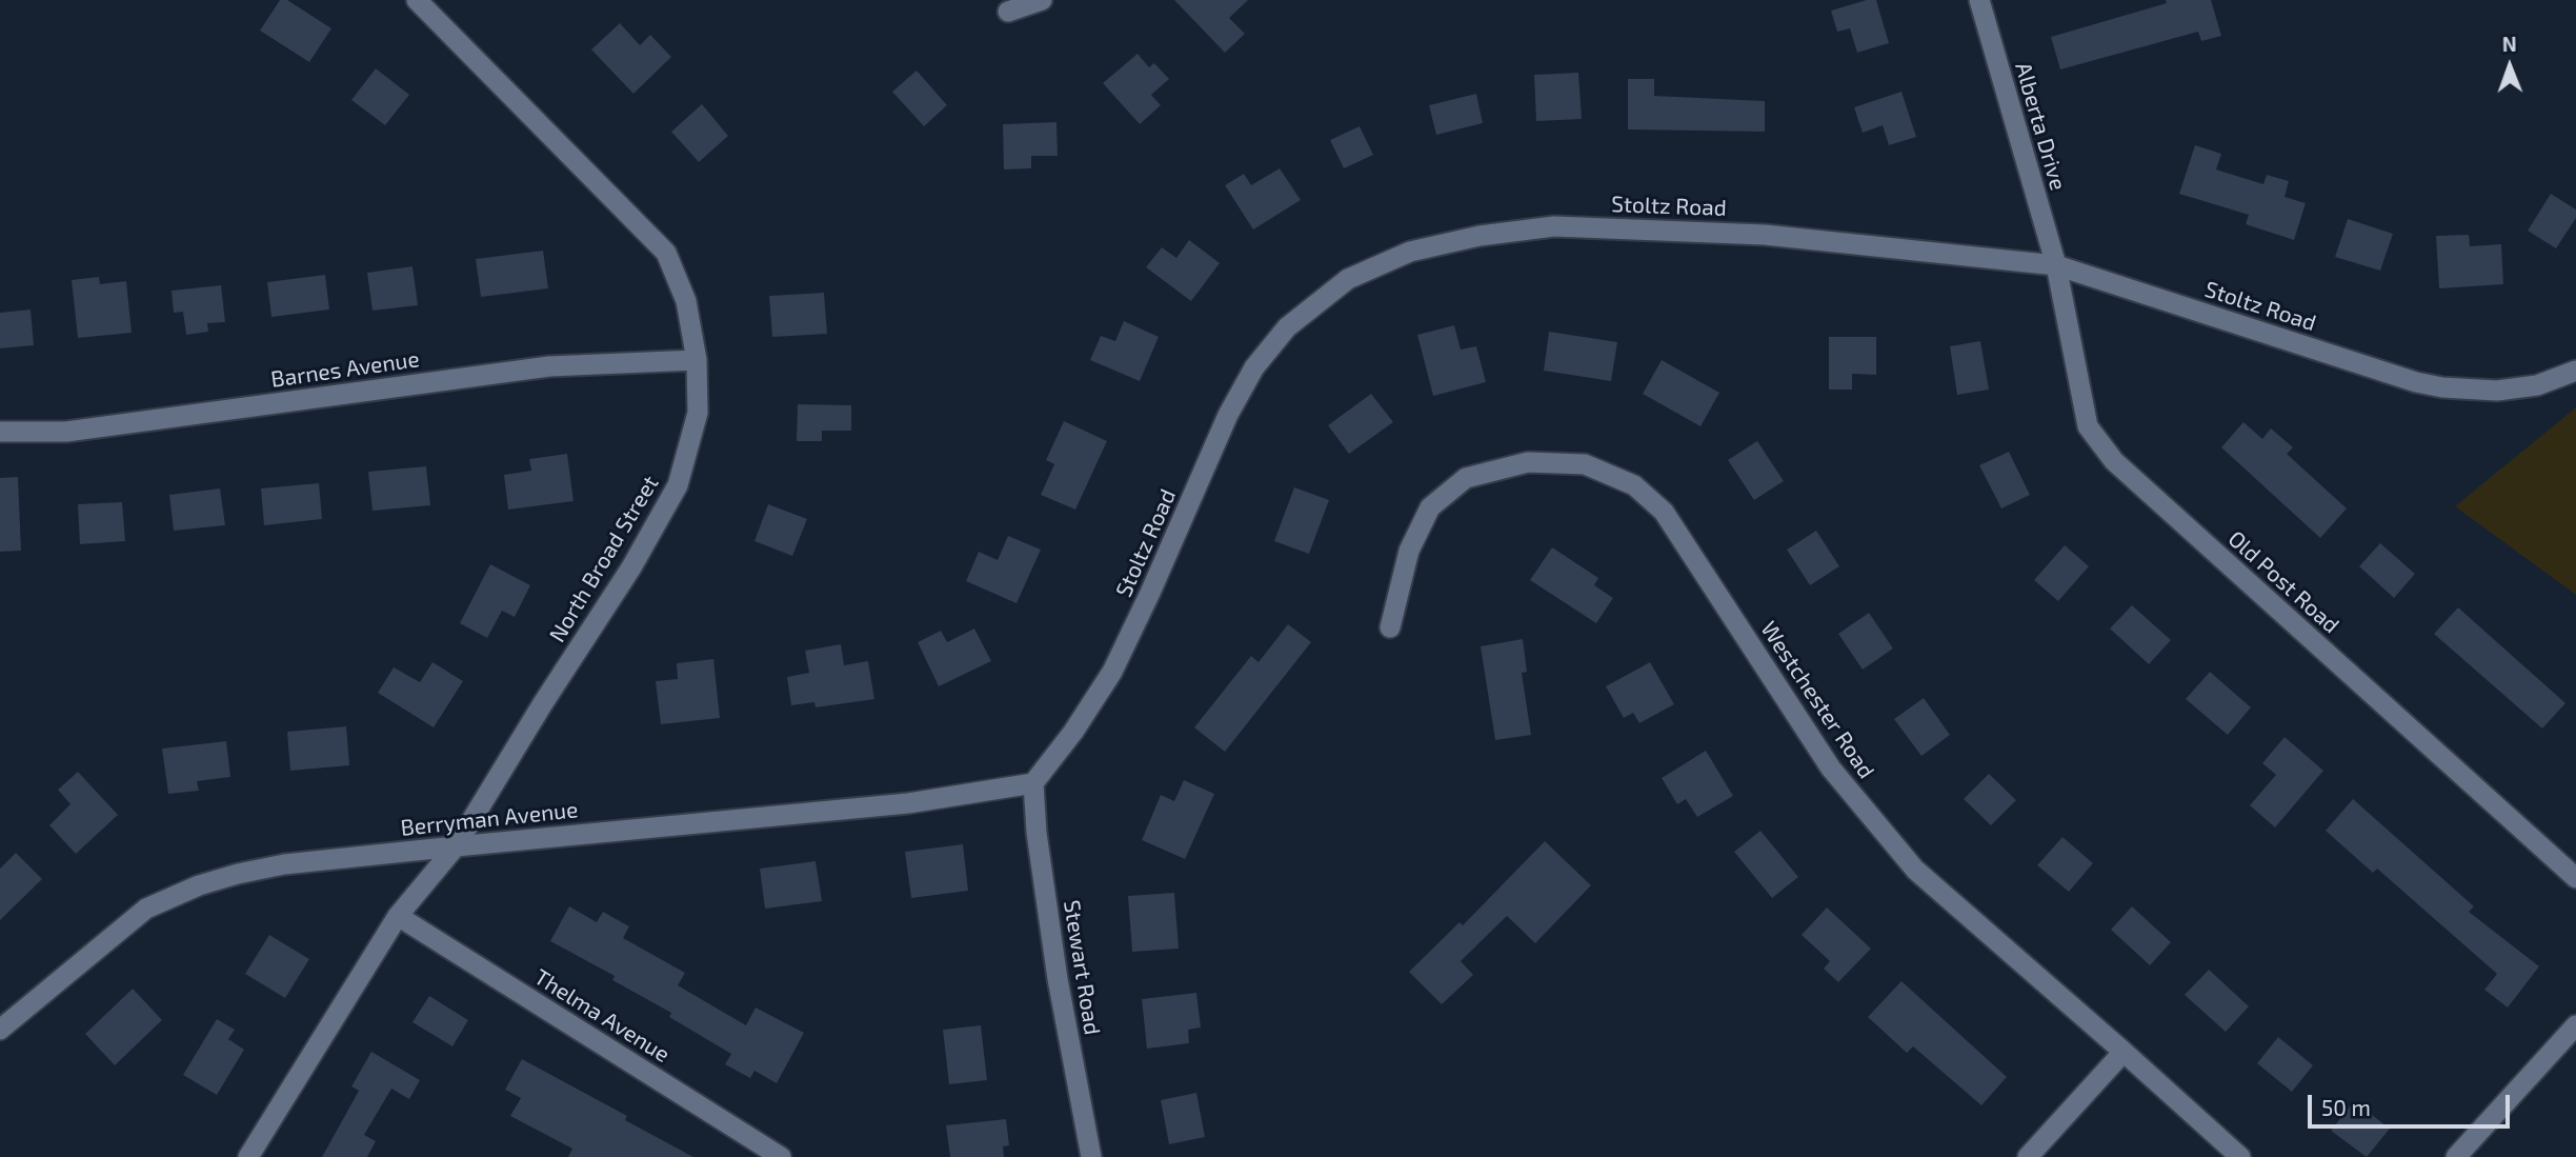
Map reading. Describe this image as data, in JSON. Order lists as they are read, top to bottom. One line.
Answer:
{"streets":{"street":["Alberta Drive","Stoltz Road","Barnes Avenue","North Broad Street","Old Post Road","Westchester Road","Berryman Avenue","Stewart Road","Thelma Avenue"]},"crossings":[["Alberta Drive","Stoltz Road"],["Alberta Drive","Old Post Road"],["Stoltz Road","Old Post Road"],["Stoltz Road","Berryman Avenue"],["Stoltz Road","Stewart Road"],["Barnes Avenue","North Broad Street"],["North Broad Street","Berryman Avenue"],["North Broad Street","Thelma Avenue"],["Berryman Avenue","Stewart Road"]],"scale_bar":"50 m","north":"top"}
